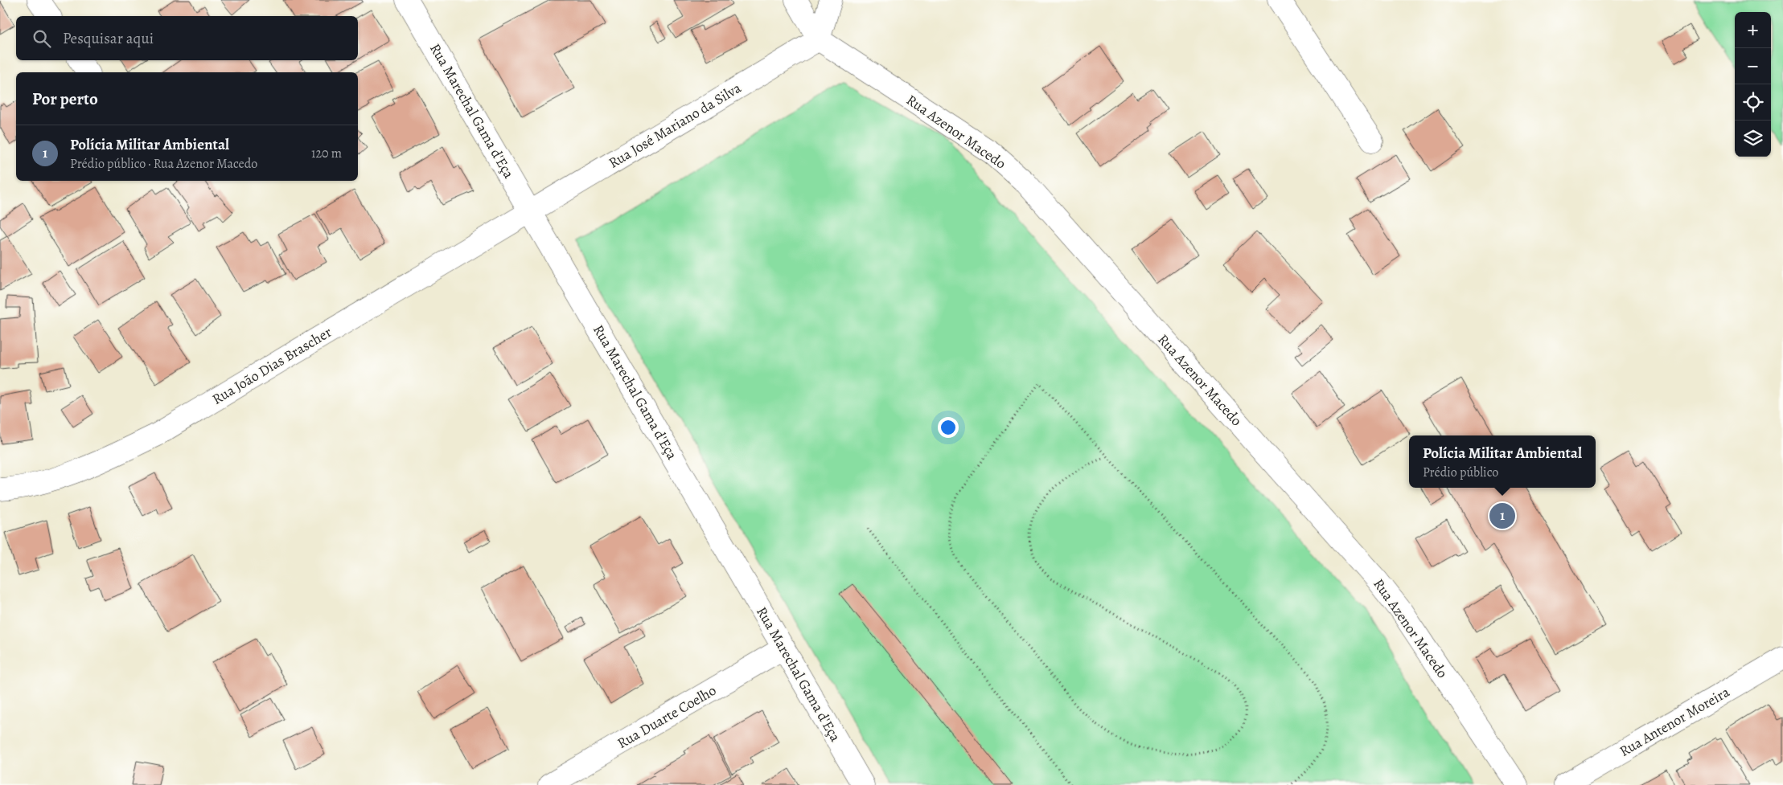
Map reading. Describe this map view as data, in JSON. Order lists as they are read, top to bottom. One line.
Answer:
{"streets":{"street":["Rua Marechal Gama d'Eça","Rua José Mariano da Silva","Rua Azenor Macedo","Rua João Dias Brascher","Rua Duarte Coelho","Rua Antenor Moreira"]},"crossings":[["Rua Marechal Gama d'Eça","Rua José Mariano da Silva"],["Rua Marechal Gama d'Eça","Rua João Dias Brascher"],["Rua Marechal Gama d'Eça","Rua Duarte Coelho"],["Rua José Mariano da Silva","Rua Azenor Macedo"],["Rua José Mariano da Silva","Rua João Dias Brascher"]],"page":{"map_buttons":["+","−"],"search":"Pesquisar aqui","heading":"Por perto","list":[{"mark":"1","name":"Polícia Militar Ambiental","note":"Prédio público · Rua Azenor Macedo","value":"120 m"}],"popup":["Polícia Militar Ambiental","Prédio público"],"pins":"1"}}
